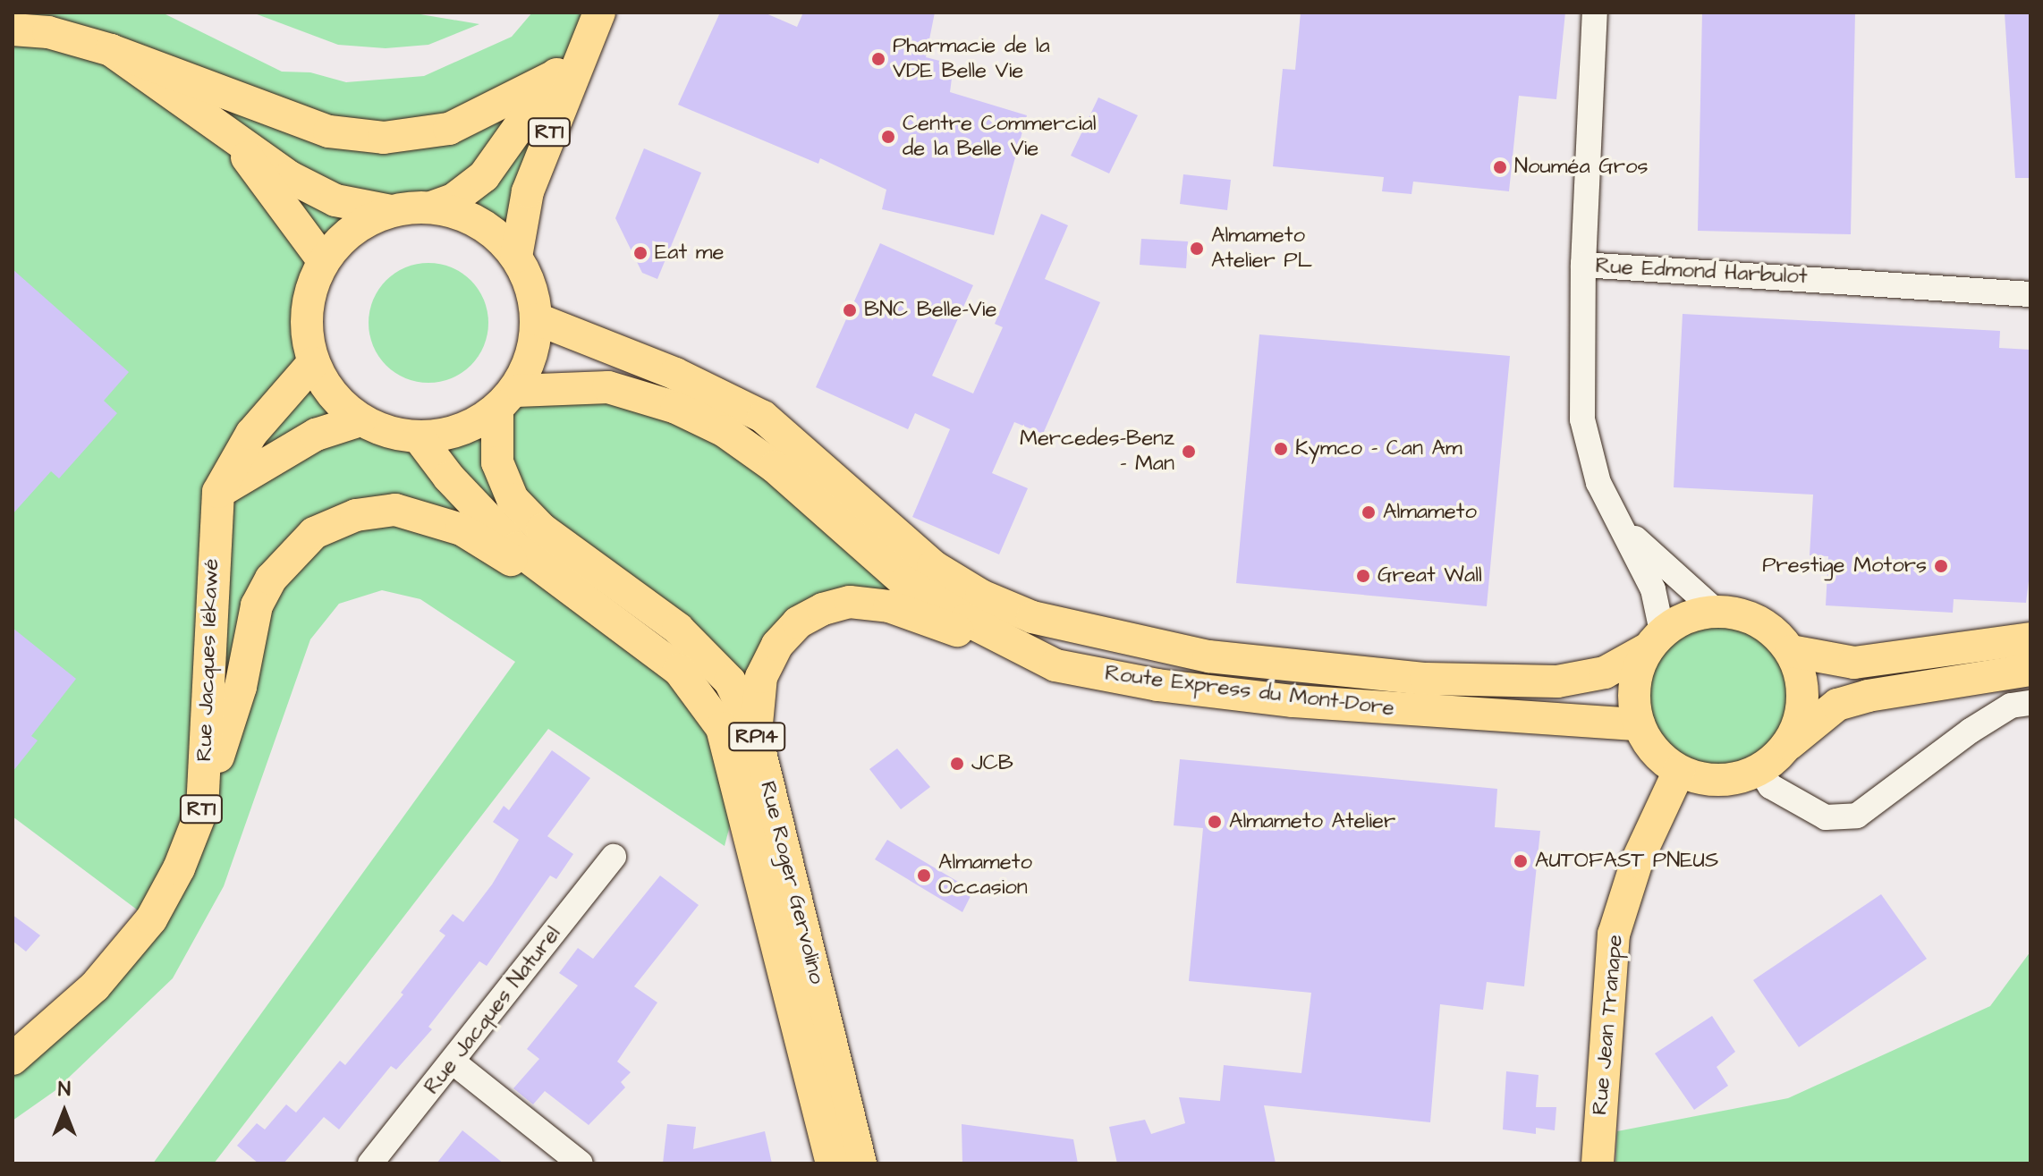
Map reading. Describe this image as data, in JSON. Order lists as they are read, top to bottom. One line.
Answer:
{"streets":{"main road":["RT1","Rue Jacques Iékawé","Route Express du Mont-Dore","RP14","Rue Roger Gervolino","Rue Jean Tranape"],"street":["Rue Edmond Harbulot","Rue Jacques Naturel"]},"crossings":[["RT1","Rue Jacques Iékawé"],["RT1","Route Express du Mont-Dore"],["RT1","Rue Roger Gervolino"],["Rue Edmond Harbulot","Route Express du Mont-Dore"],["Rue Edmond Harbulot","Rue Jean Tranape"],["Rue Jacques Iékawé","Route Express du Mont-Dore"],["Rue Jacques Iékawé","Rue Roger Gervolino"],["Route Express du Mont-Dore","Rue Roger Gervolino"],["Route Express du Mont-Dore","Rue Jean Tranape"]],"places":["Pharmacie de la VDE Belle Vie","Centre Commercial de la Belle Vie","Nouméa Gros","Almameto Atelier PL","Eat me","BNC Belle-Vie","Kymco - Can Am","Mercedes-Benz - Man","Almameto","Prestige Motors","Great Wall","JCB","Almameto Atelier","AUTOFAST PNEUS","Almameto Occasion"],"north":"top"}
